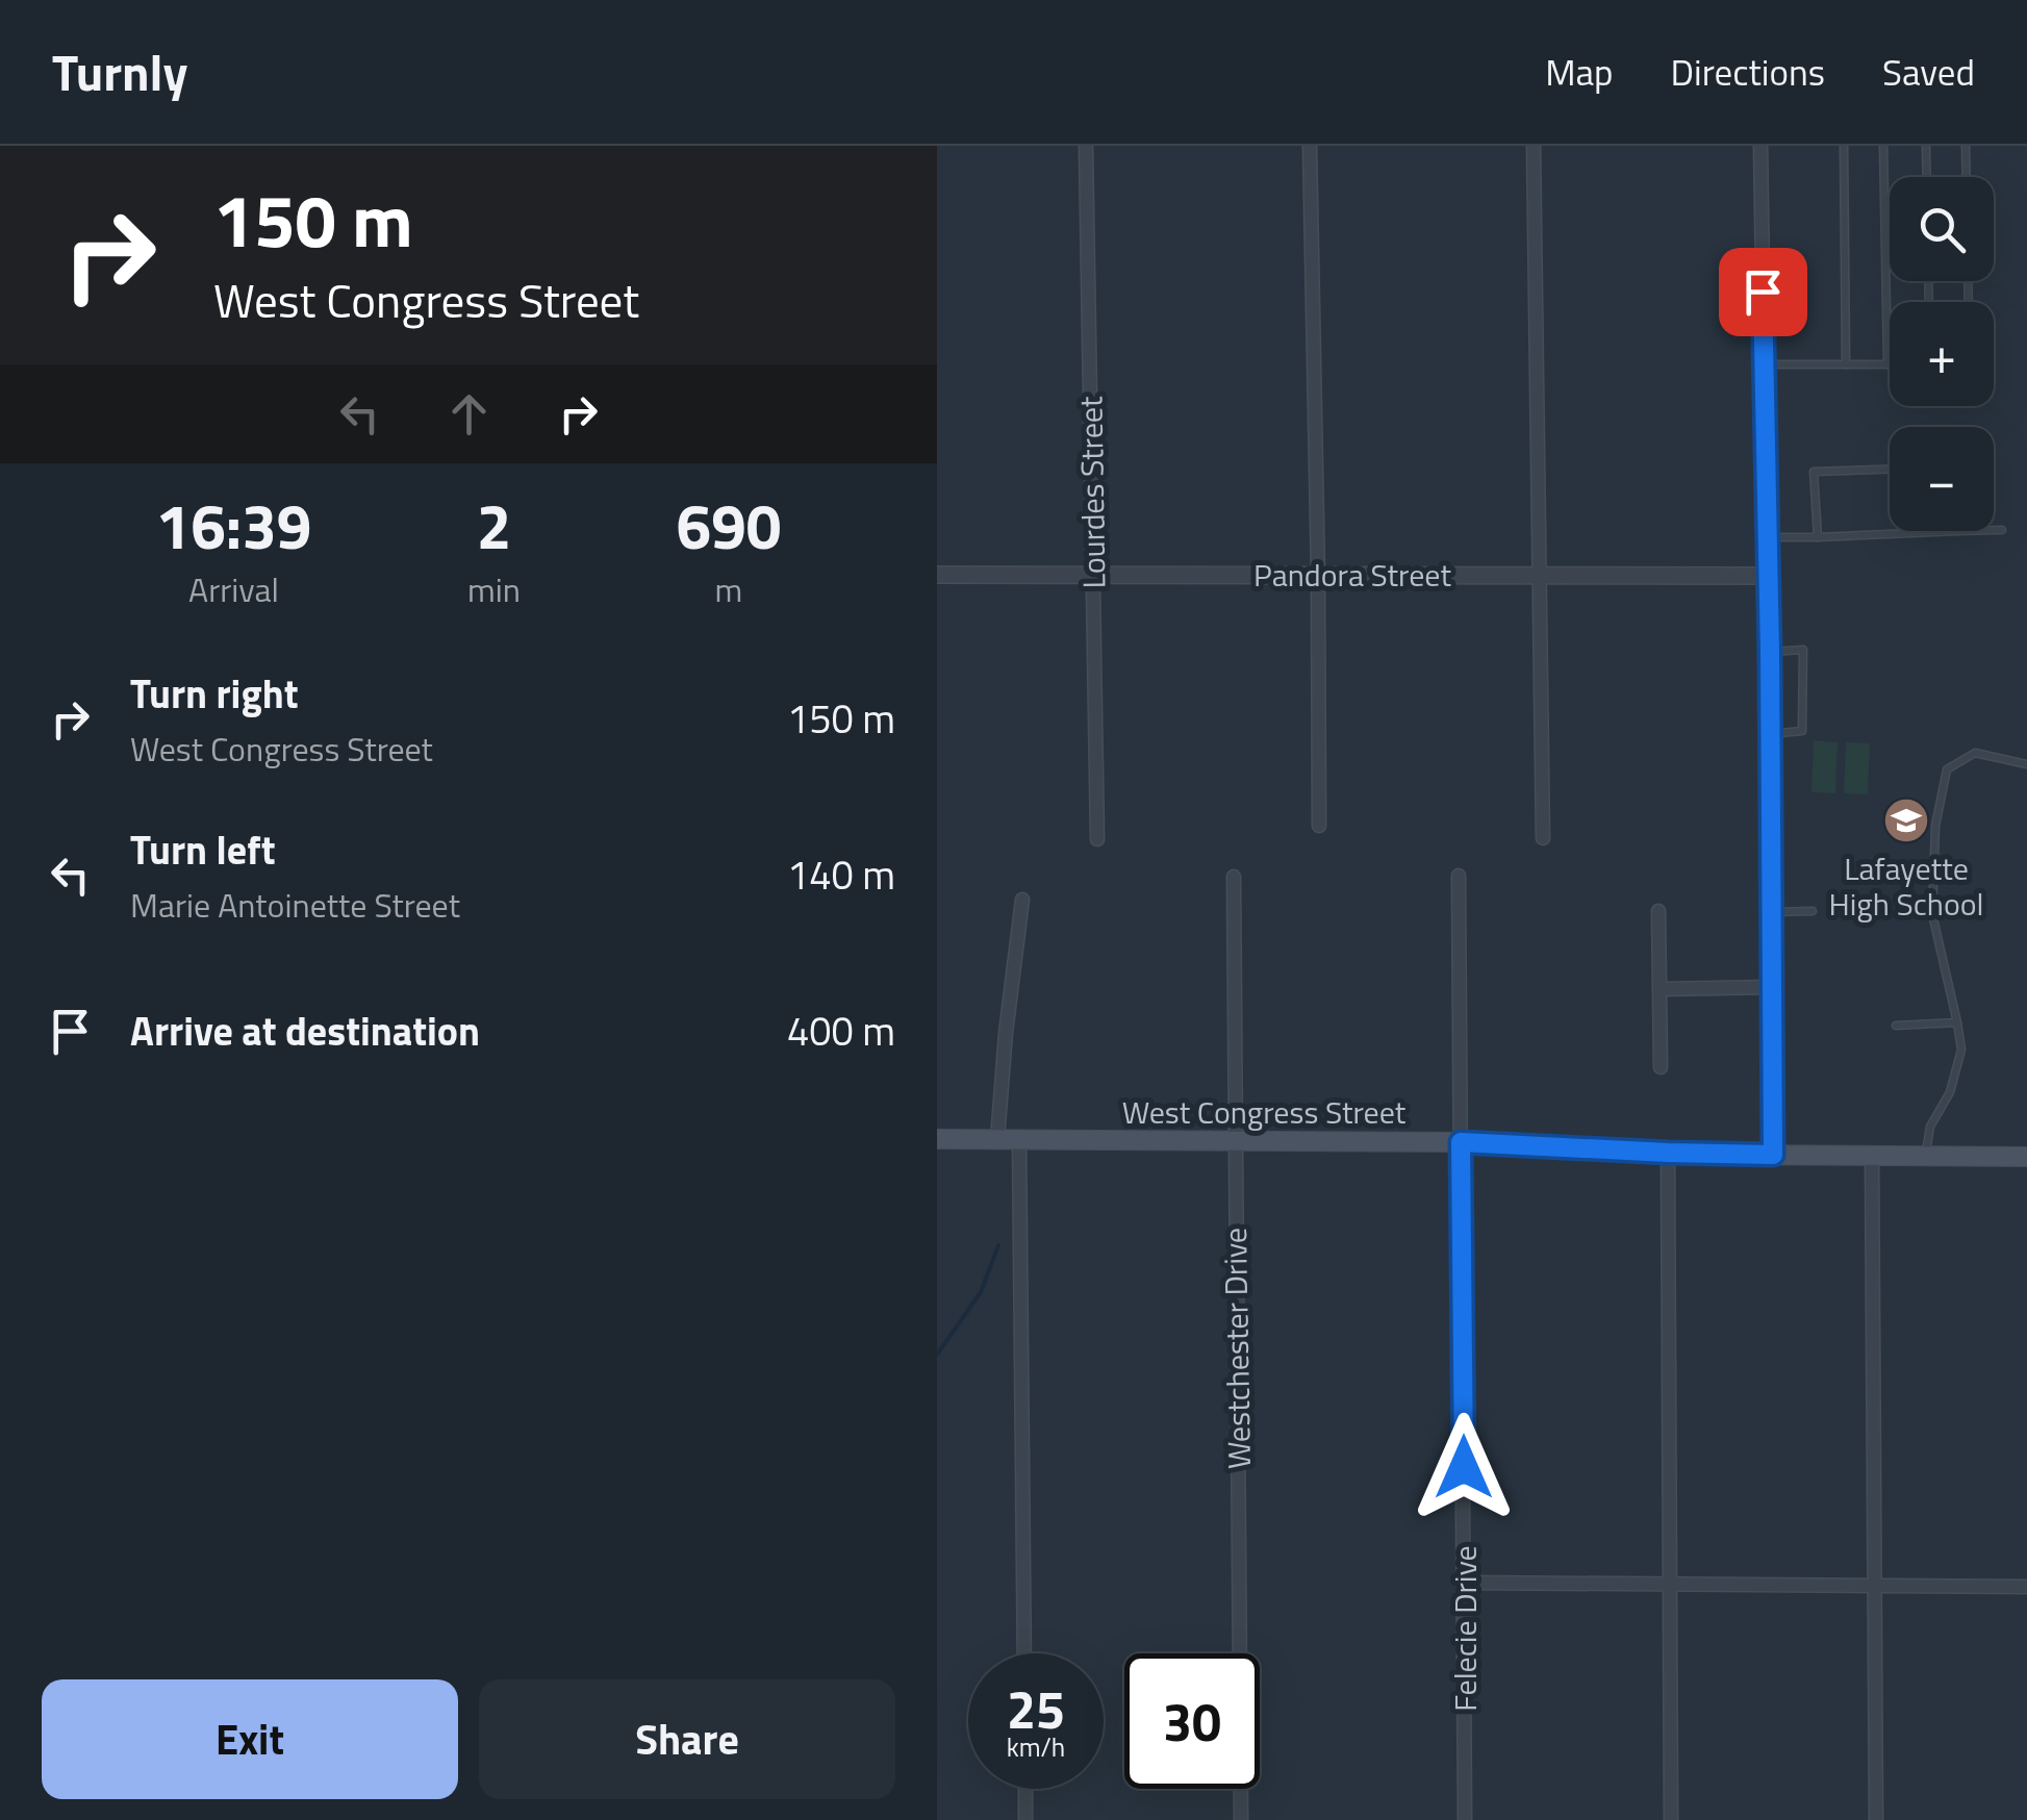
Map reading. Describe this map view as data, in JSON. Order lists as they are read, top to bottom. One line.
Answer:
{"streets":{"main road":["West Congress Street"],"street":["Lourdes Street","Pandora Street","Westchester Drive","Felecie Drive"]},"crossings":[["Lourdes Street","Pandora Street"],["West Congress Street","Westchester Drive"],["West Congress Street","Felecie Drive"]],"places":{"school or university":["Lafayette High School"]},"page":{"header":"Turnly","nav":["Map","Directions","Saved"],"turn":["150 m","West Congress Street"],"map_buttons":["+","−"],"eta":["16:39","Arrival","2","min","690","m"],"list":[{"name":"Turn right","note":"West Congress Street","value":"150 m"},{"name":"Turn left","note":"Marie Antoinette Street","value":"140 m"},{"name":"Arrive at destination","value":"400 m"}],"speed":"25 km/h","limit":"30","buttons":["Exit","Share"]}}
